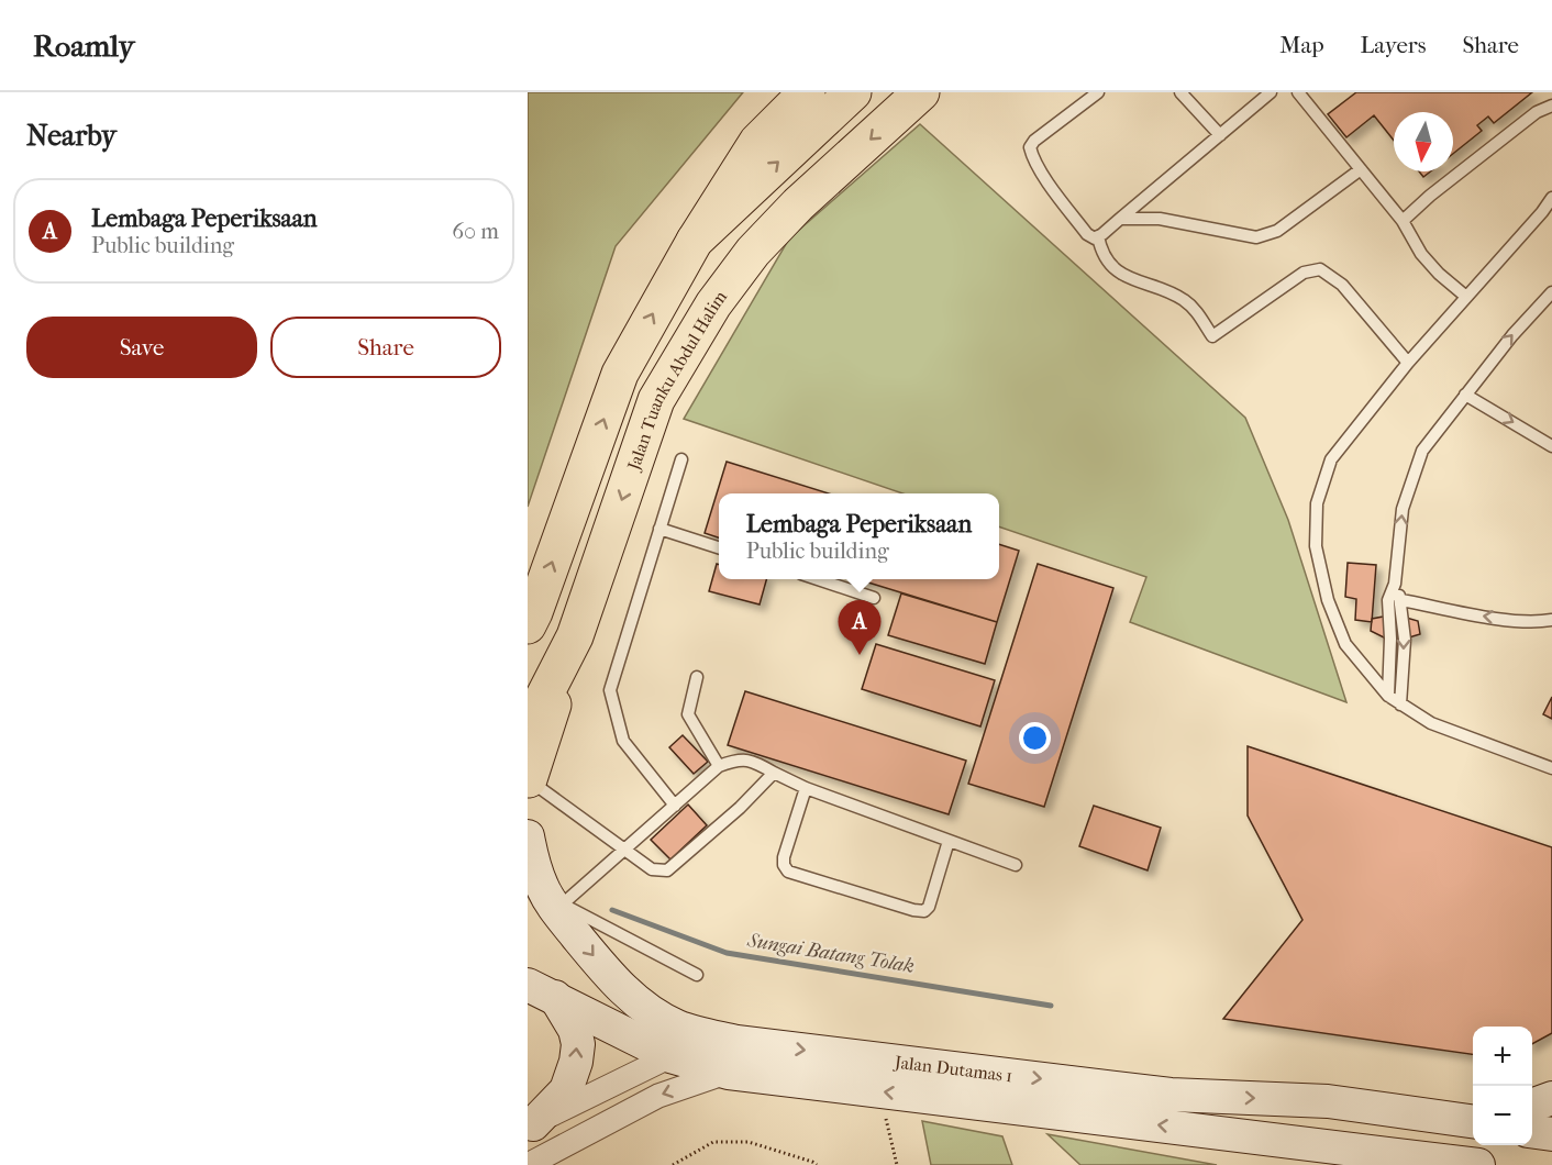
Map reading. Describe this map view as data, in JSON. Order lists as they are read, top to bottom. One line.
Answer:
{"streets":{"main road":["Jalan Tuanku Abdul Halim"],"street":["Jalan Dutamas 1"]},"water":["Sungai Batang Tolak"],"north":"bottom","page":{"header":"Roamly","nav":["Map","Layers","Share"],"heading":"Nearby","list":[{"mark":"A","name":"Lembaga Peperiksaan","note":"Public building","value":"60 m"}],"buttons":["Save","Share"],"popup":["Lembaga Peperiksaan","Public building"],"pins":"A","map_buttons":["+","−"]}}
